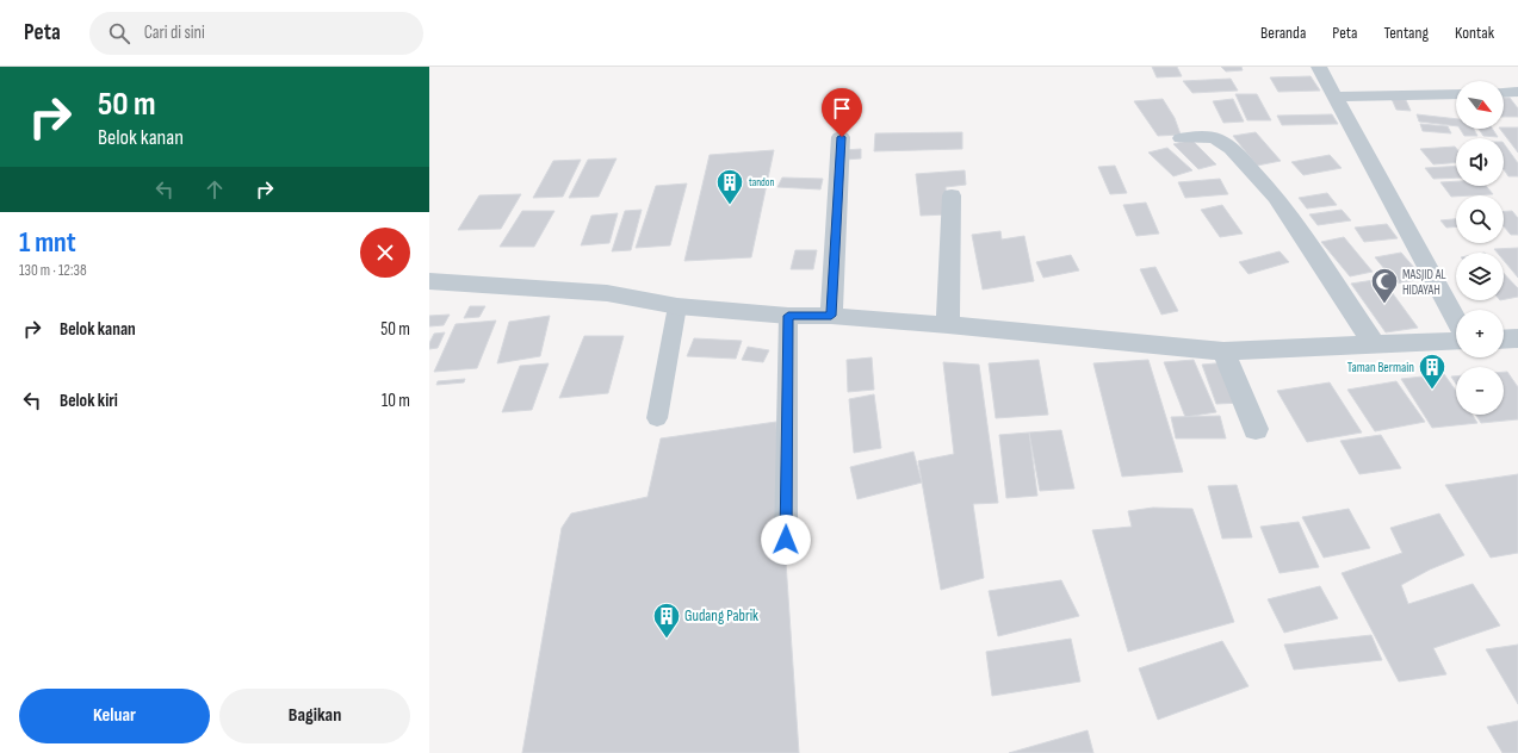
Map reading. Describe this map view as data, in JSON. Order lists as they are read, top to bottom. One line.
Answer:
{"places":{"building":["tandon","Taman Bermain","Gudang Pabrik"],"mosque":["MASJID AL HIDAYAH"]},"north":"bottom right","page":{"header":"Peta","search":"Cari di sini","nav":["Beranda","Peta","Tentang","Kontak"],"turn":["50 m","Belok kanan"],"map_buttons":["+","−"],"heading":["1 mnt","130 m · 12:38"],"list":[{"name":"Belok kanan","value":"50 m"},{"name":"Belok kiri","value":"10 m"}],"buttons":["Keluar","Bagikan"]}}
